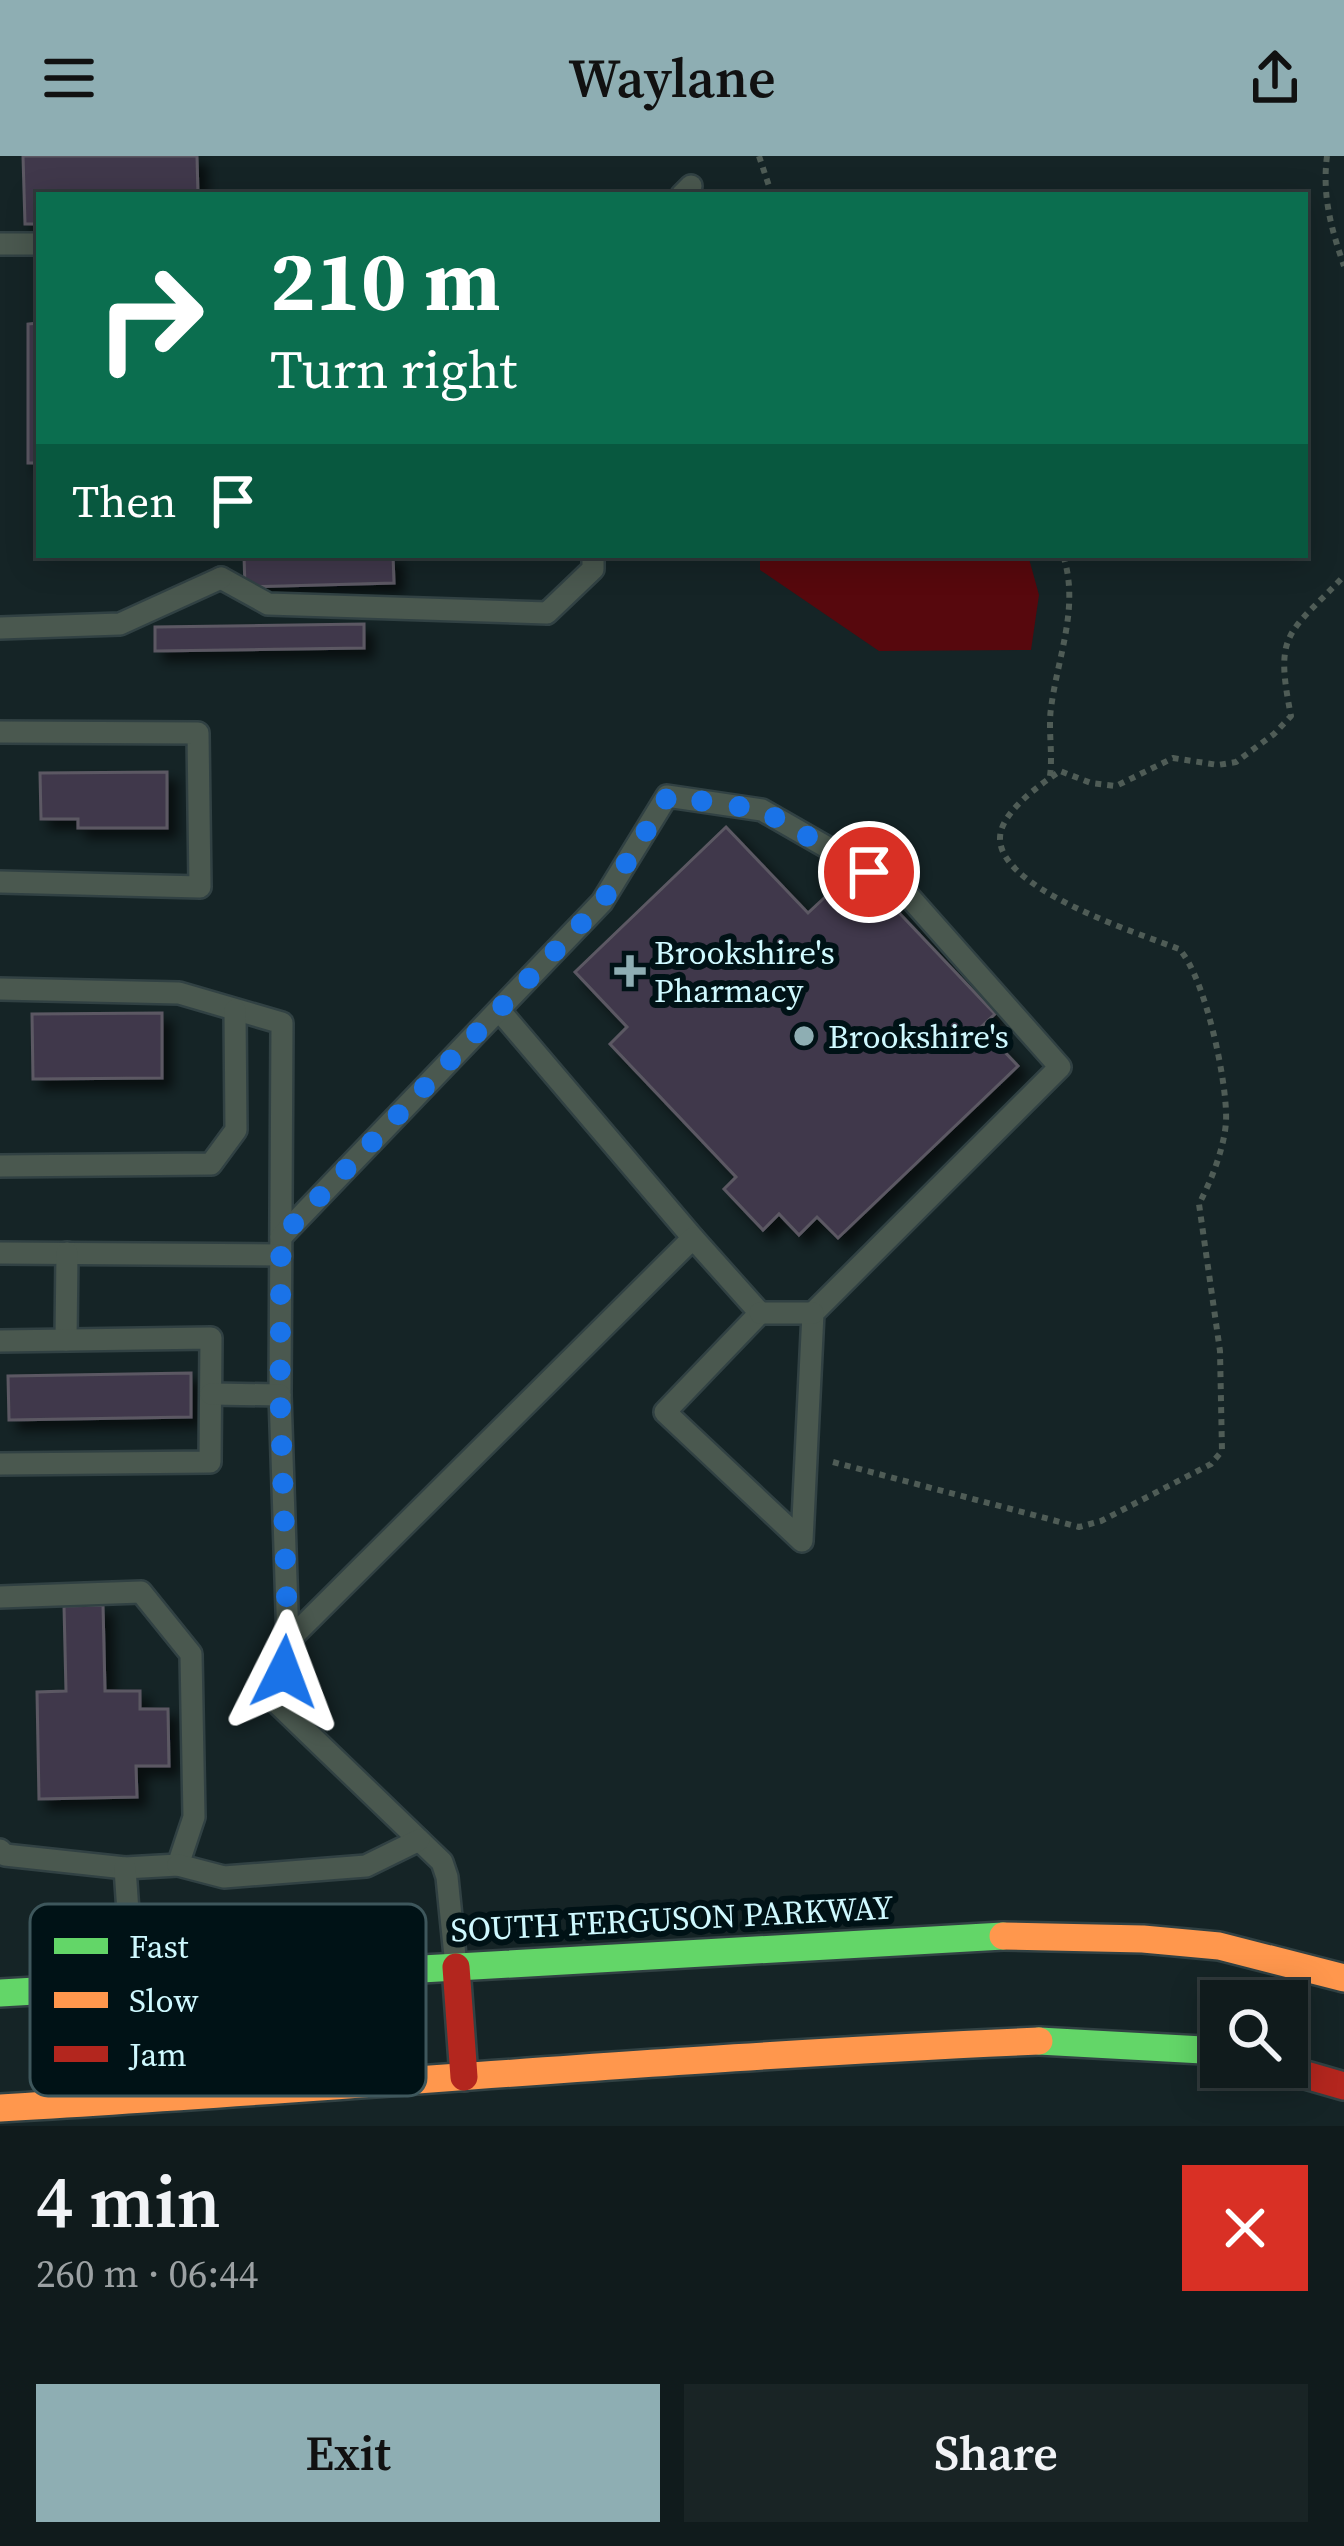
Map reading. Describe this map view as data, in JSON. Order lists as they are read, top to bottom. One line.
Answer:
{"streets":{"street":["SOUTH FERGUSON PARKWAY"]},"places":{"health":["Brookshire's Pharmacy"],"other":["Brookshire's"]},"legend":["Fast","Slow","Jam"],"page":{"header":"Waylane","turn":["210 m","Turn right"],"then":"Then","heading":["4 min","260 m · 06:44"],"buttons":["Exit","Share"]}}
